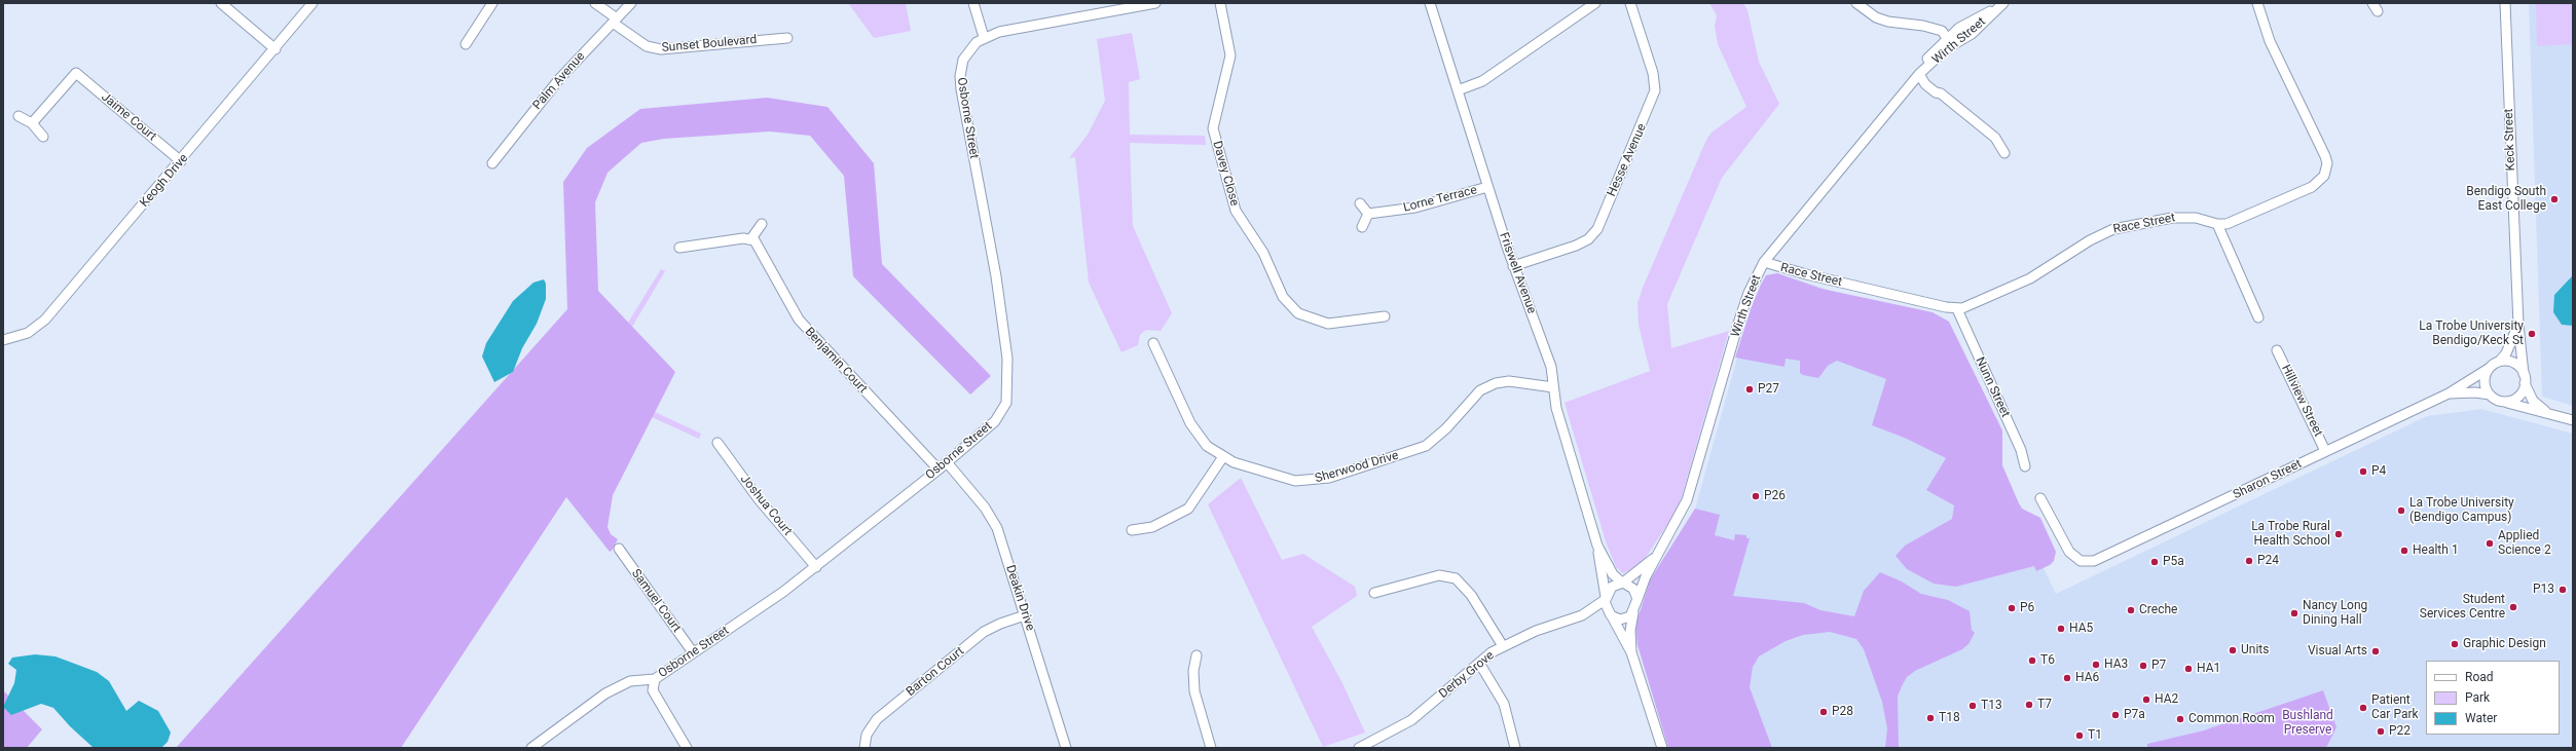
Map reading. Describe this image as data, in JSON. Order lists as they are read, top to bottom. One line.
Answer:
{"streets":{"street":["Wirth Street","Sunset Boulevard","Palm Avenue","Jaime Court","Osborne Street","Keck Street","Hesse Avenue","Davey Close","Keogh Drive","Lorne Terrace","Race Street","Friswell Avenue","Benjamin Court","Nunn Street","Hillview Street","Sherwood Drive","Sharon Street","Joshua Court","Deakin Drive","Samuel Court","Barton Court","Derby Grove"]},"crossings":[["Wirth Street","Race Street"],["Wirth Street","Friswell Avenue"],["Wirth Street","Derby Grove"],["Sunset Boulevard","Palm Avenue"],["Jaime Court","Keogh Drive"],["Osborne Street","Benjamin Court"],["Osborne Street","Joshua Court"],["Osborne Street","Deakin Drive"],["Osborne Street","Samuel Court"],["Keck Street","Sharon Street"],["Hesse Avenue","Friswell Avenue"],["Lorne Terrace","Friswell Avenue"],["Race Street","Nunn Street"],["Friswell Avenue","Sherwood Drive"],["Friswell Avenue","Derby Grove"],["Hillview Street","Sharon Street"],["Deakin Drive","Barton Court"]],"parks":["Bushland Preserve"],"places":["Bendigo South East College","La Trobe University Bendigo/Keck St","P27","P4","P26","La Trobe University (Bendigo Campus)","La Trobe Rural Health School","Applied Science 2","Health 1","P24","P5a","P13","Student Services Centre","P6","Creche","Nancy Long Dining Hall","HA5","Graphic Design","Units","Visual Arts","T6","HA3","P7","HA1","HA6","HA2","T7","T13","Patient Car Park","P28","P7a","T18","Common Room","P22","T1"],"legend":["Road","Park","Water"]}
